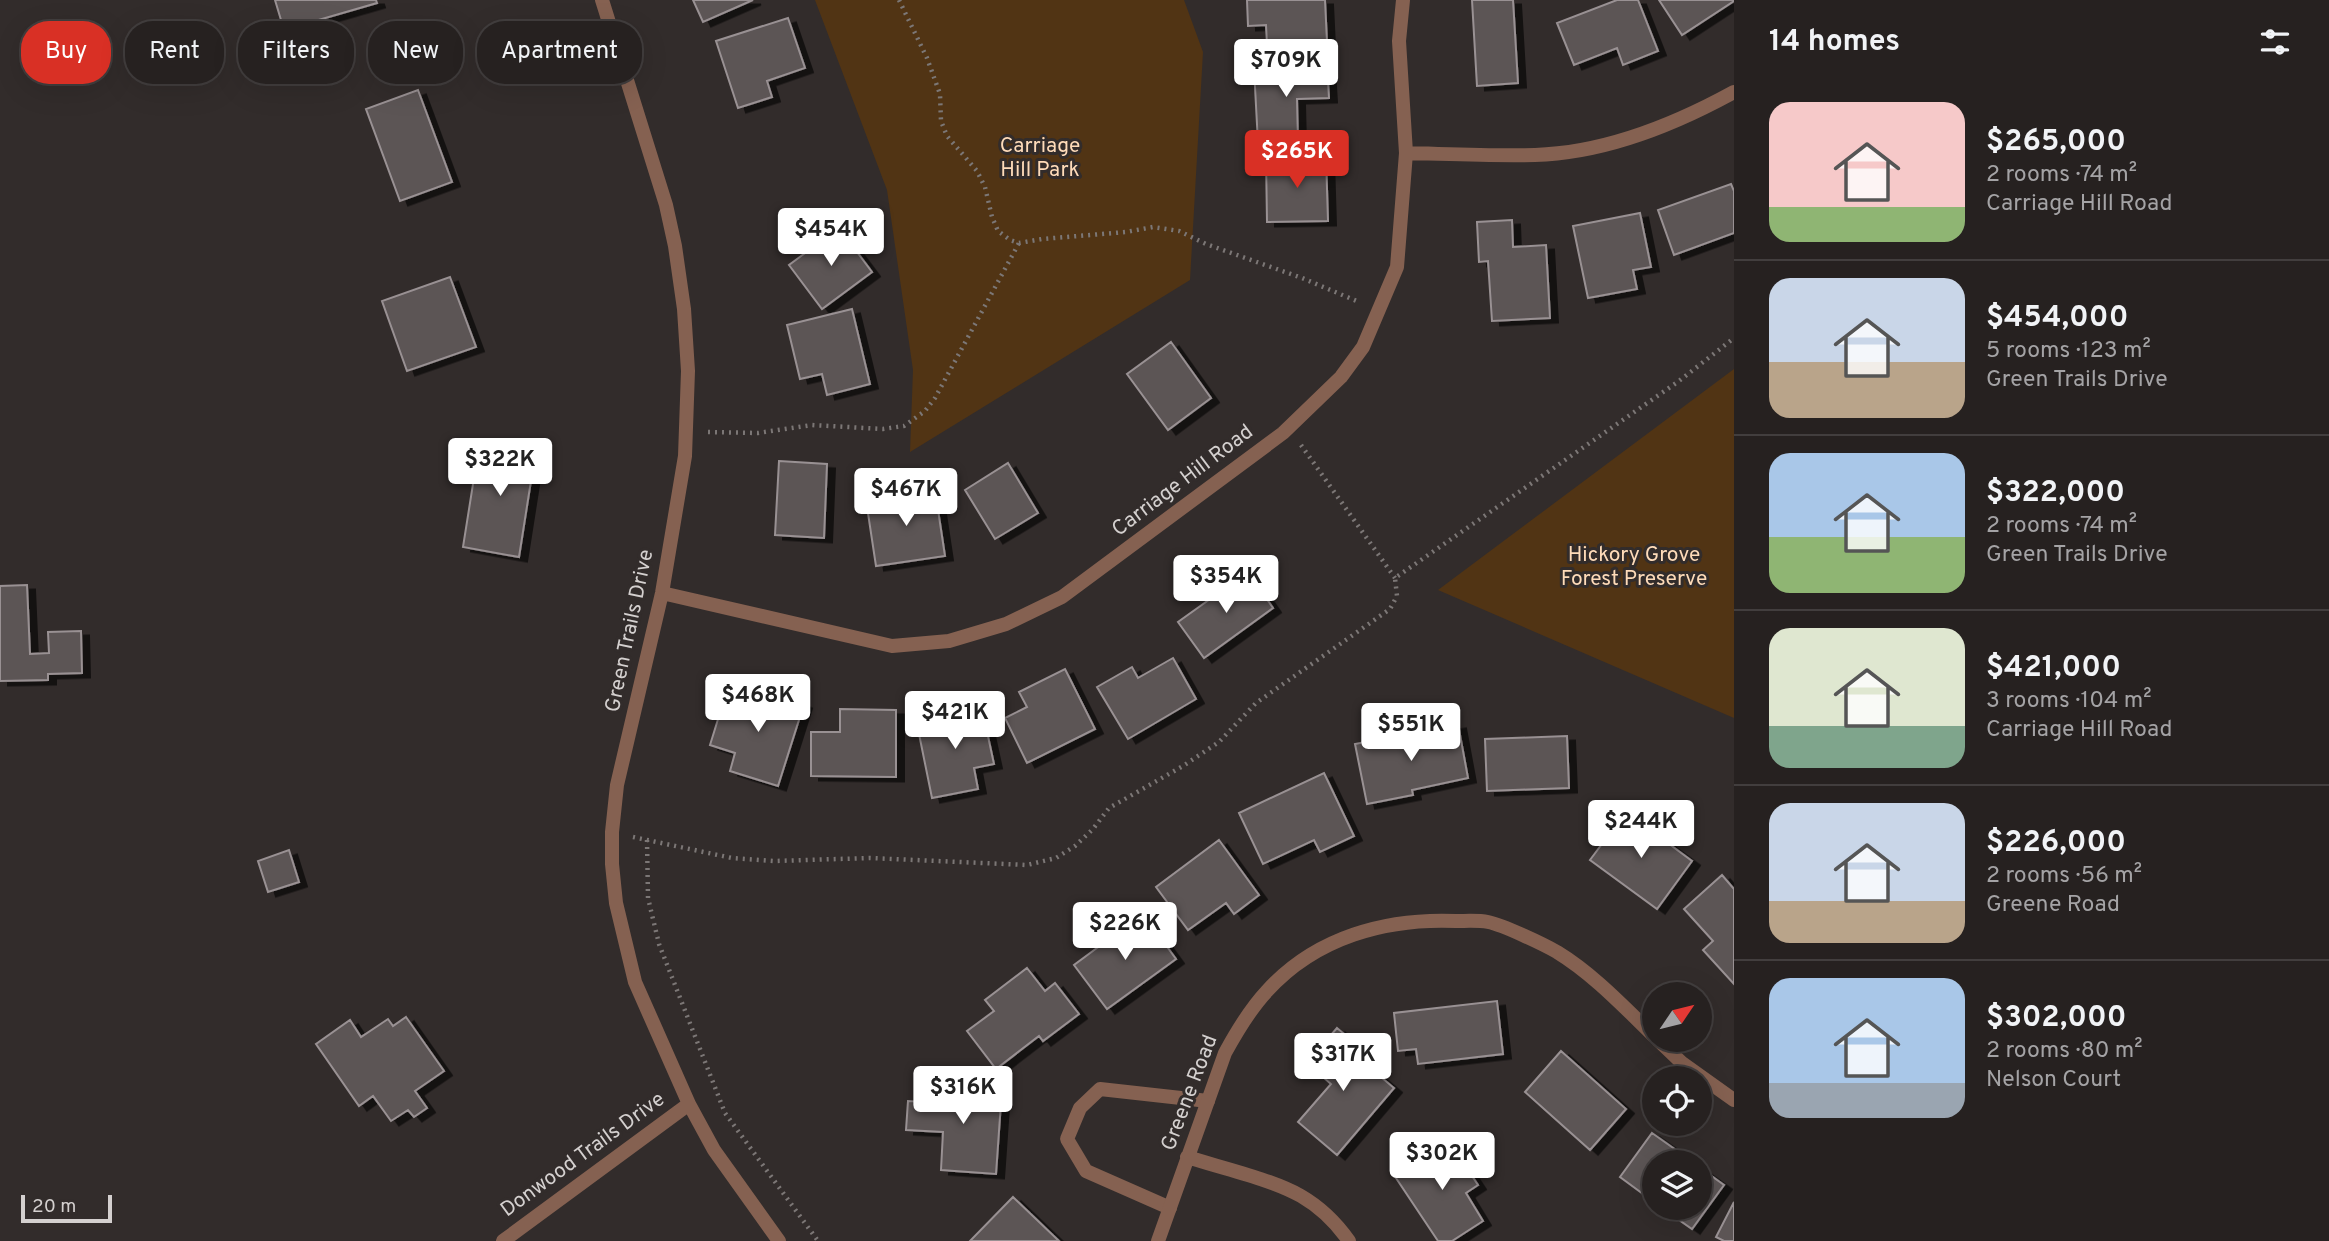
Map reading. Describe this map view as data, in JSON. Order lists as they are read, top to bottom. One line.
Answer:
{"streets":{"street":["Carriage Hill Road","Green Trails Drive","Greene Road","Donwood Trails Drive"]},"crossings":[["Carriage Hill Road","Green Trails Drive"],["Green Trails Drive","Donwood Trails Drive"]],"parks":["Carriage Hill Park","Hickory Grove Forest Preserve"],"scale_bar":"20 m","north":"top right","page":{"heading":"14 homes","chip":["Buy","Rent","Filters","New","Apartment"],"price":["$709K","$265K","$454K","$322K","$467K","$354K","$468K","$421K","$551K","$244K","$226K","$317K","$316K","$302K"],"list":[{"name":"$265,000","note":"2 rooms · 74 m² · Carriage Hill Road"},{"name":"$454,000","note":"5 rooms · 123 m² · Green Trails Drive"},{"name":"$322,000","note":"2 rooms · 74 m² · Green Trails Drive"},{"name":"$421,000","note":"3 rooms · 104 m² · Carriage Hill Road"},{"name":"$226,000","note":"2 rooms · 56 m² · Greene Road"},{"name":"$302,000","note":"2 rooms · 80 m² · Nelson Court"}],"scale":"20 m"}}
